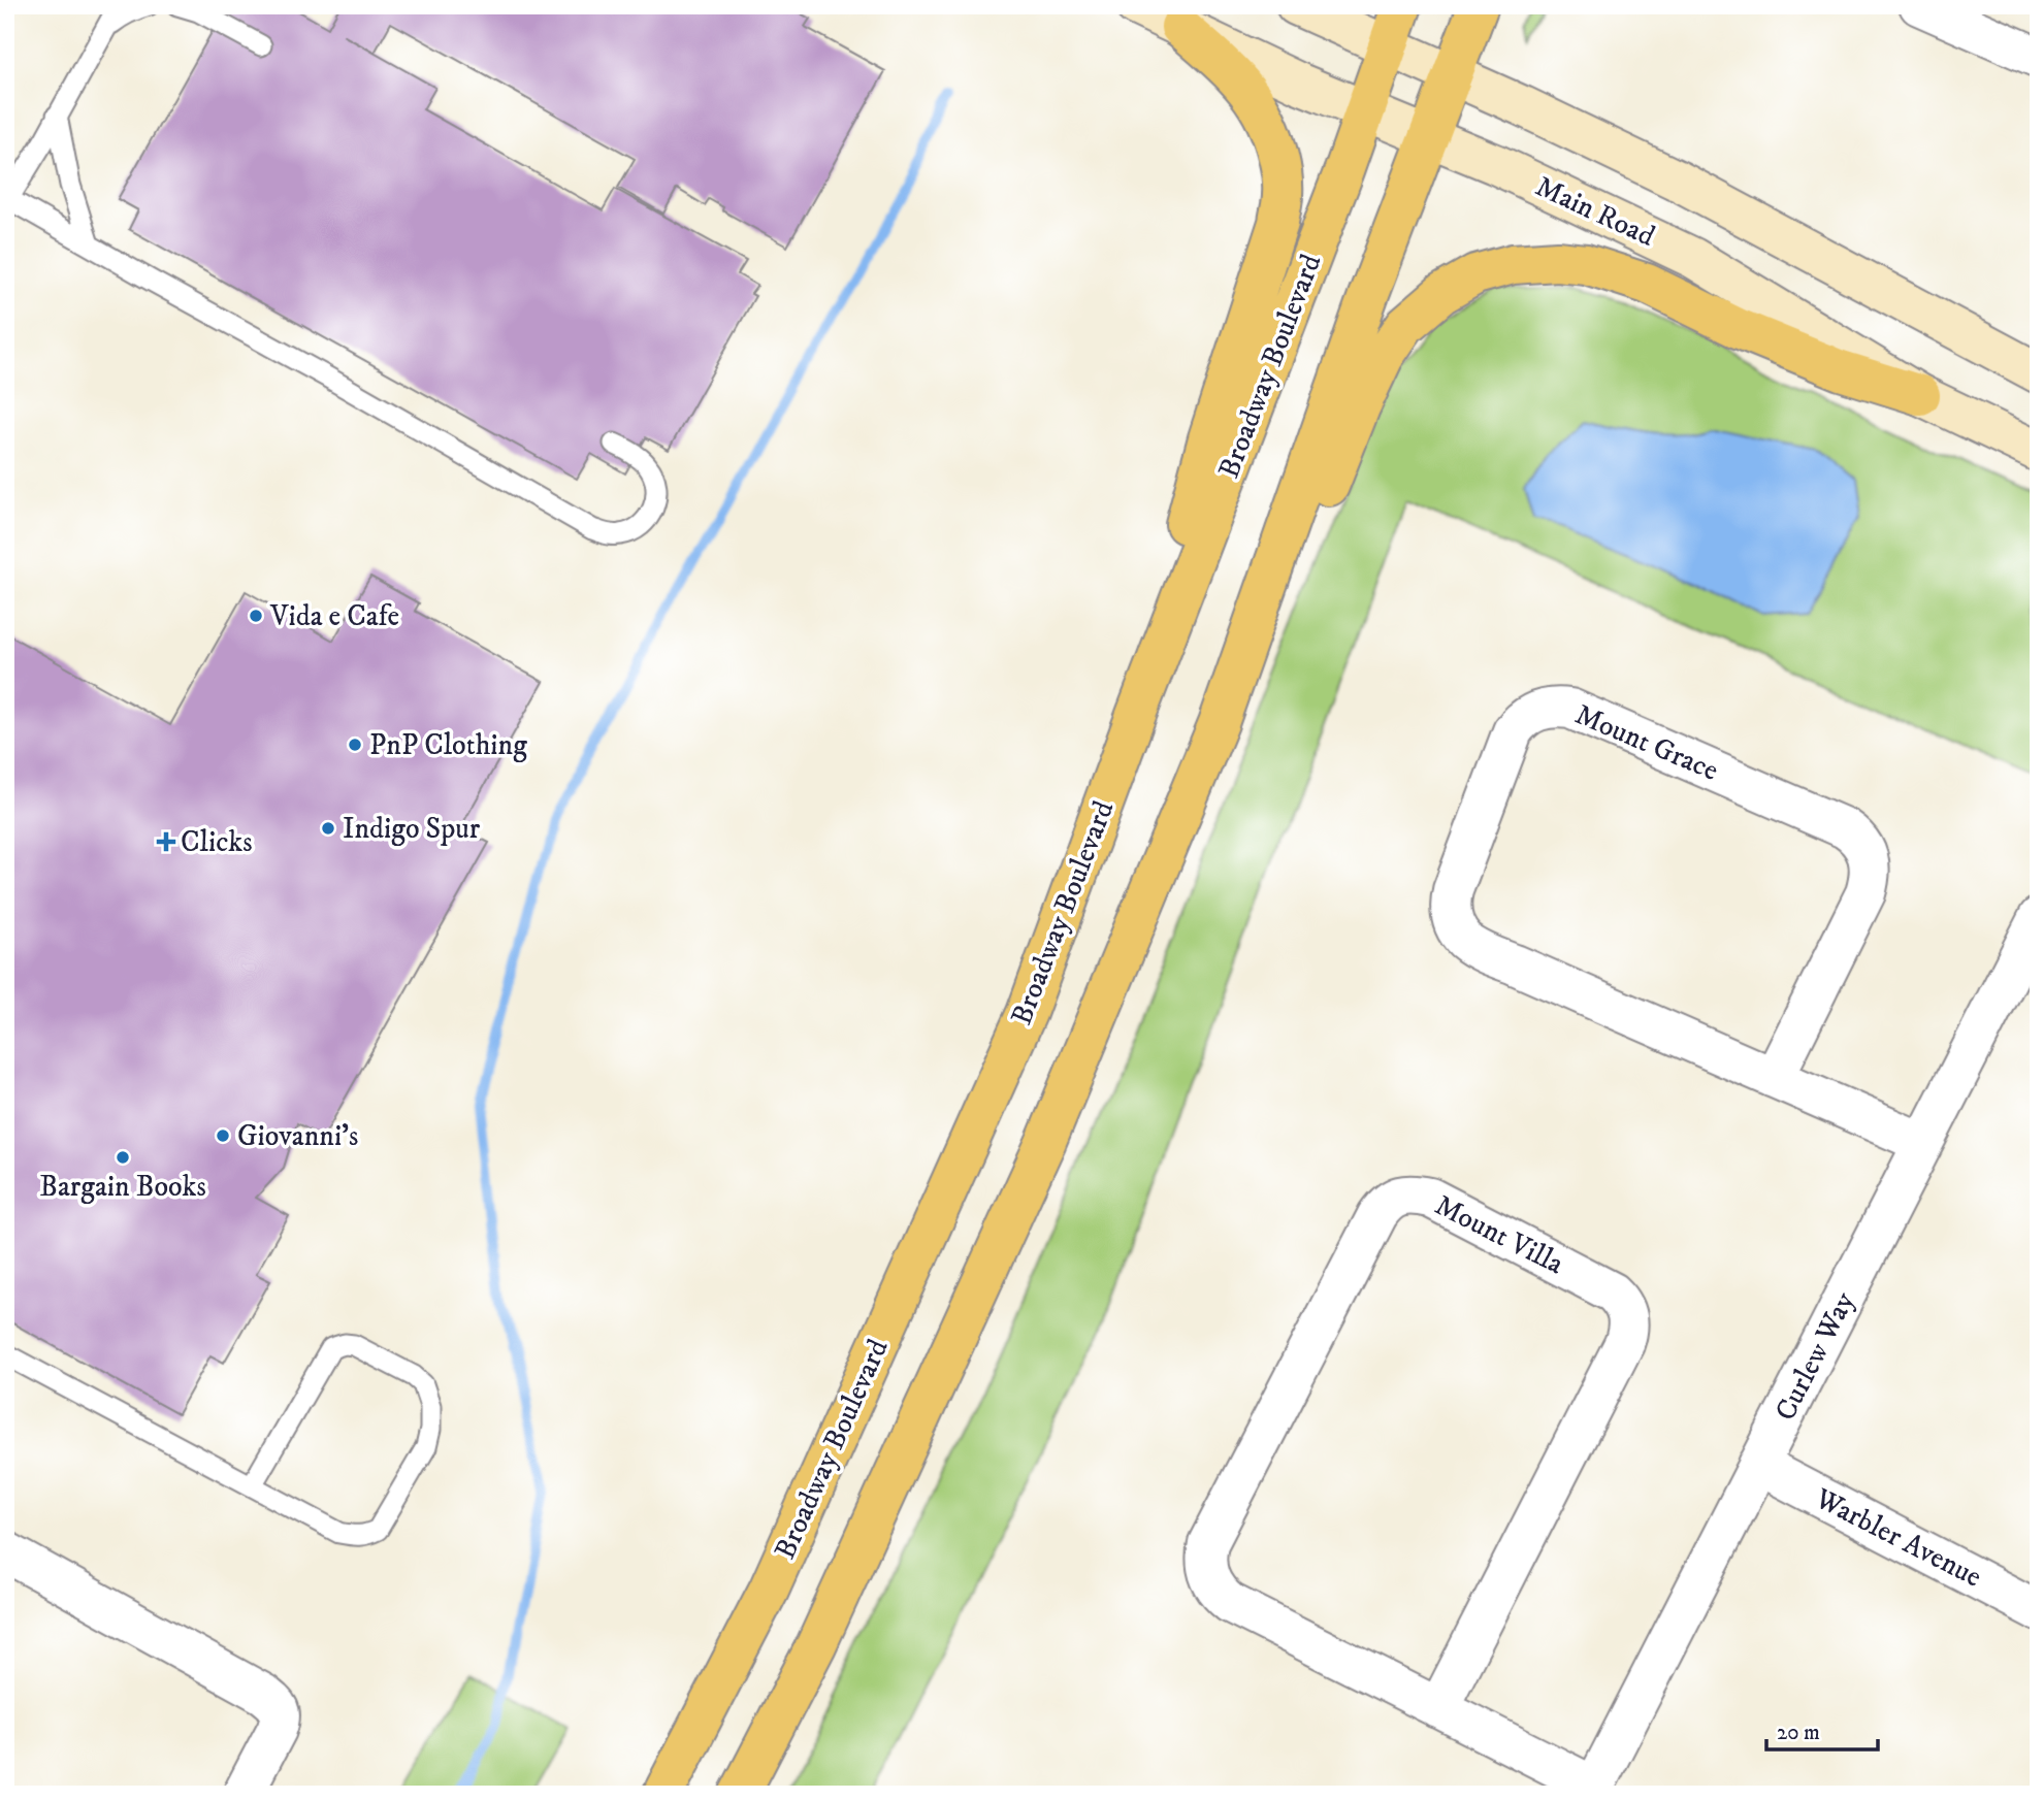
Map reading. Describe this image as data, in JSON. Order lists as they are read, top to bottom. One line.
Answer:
{"streets":{"main road":["Main Road","Broadway Boulevard"],"street":["Mount Grace","Mount Villa","Curlew Way","Warbler Avenue"]},"crossings":[["Main Road","Broadway Boulevard"],["Mount Grace","Curlew Way"],["Mount Villa","Curlew Way"],["Curlew Way","Warbler Avenue"]],"places":{"other":["Vida e Cafe","PnP Clothing","Indigo Spur","Giovanni's","Bargain Books"],"health":["Clicks"]},"scale_bar":"20 m"}
